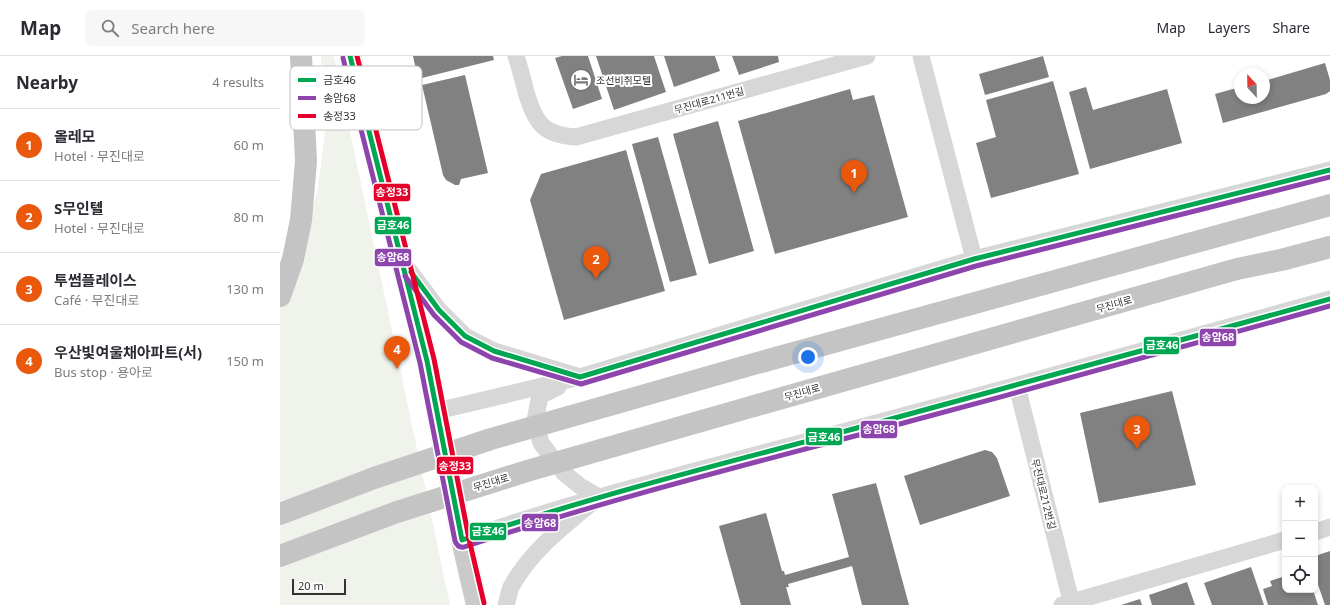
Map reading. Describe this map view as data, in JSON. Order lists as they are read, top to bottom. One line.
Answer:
{"streets":{"highway":["무진대로"],"street":["무진대로211번길","무진대로212번길"]},"places":{"hotel":["조선비취모텔"]},"lines":["transit line 금호46","transit line 송정33","transit line 송암68"],"legend":["금호46","송암68","송정33"],"scale_bar":"20 m","north":"top","page":{"header":"Map","search":"Search here","nav":["Map","Layers","Share"],"heading":["Nearby","4 results"],"list":[{"mark":"1","name":"올레모","note":"Hotel · 무진대로","value":"60 m"},{"mark":"2","name":"S무인텔","note":"Hotel · 무진대로","value":"80 m"},{"mark":"3","name":"투썸플레이스","note":"Café · 무진대로","value":"130 m"},{"mark":"4","name":"우산빛여울채아파트(서)","note":"Bus stop · 용아로","value":"150 m"}],"pins":["1","2","4","3"],"map_buttons":["+","−"],"scale":"20 m"}}
